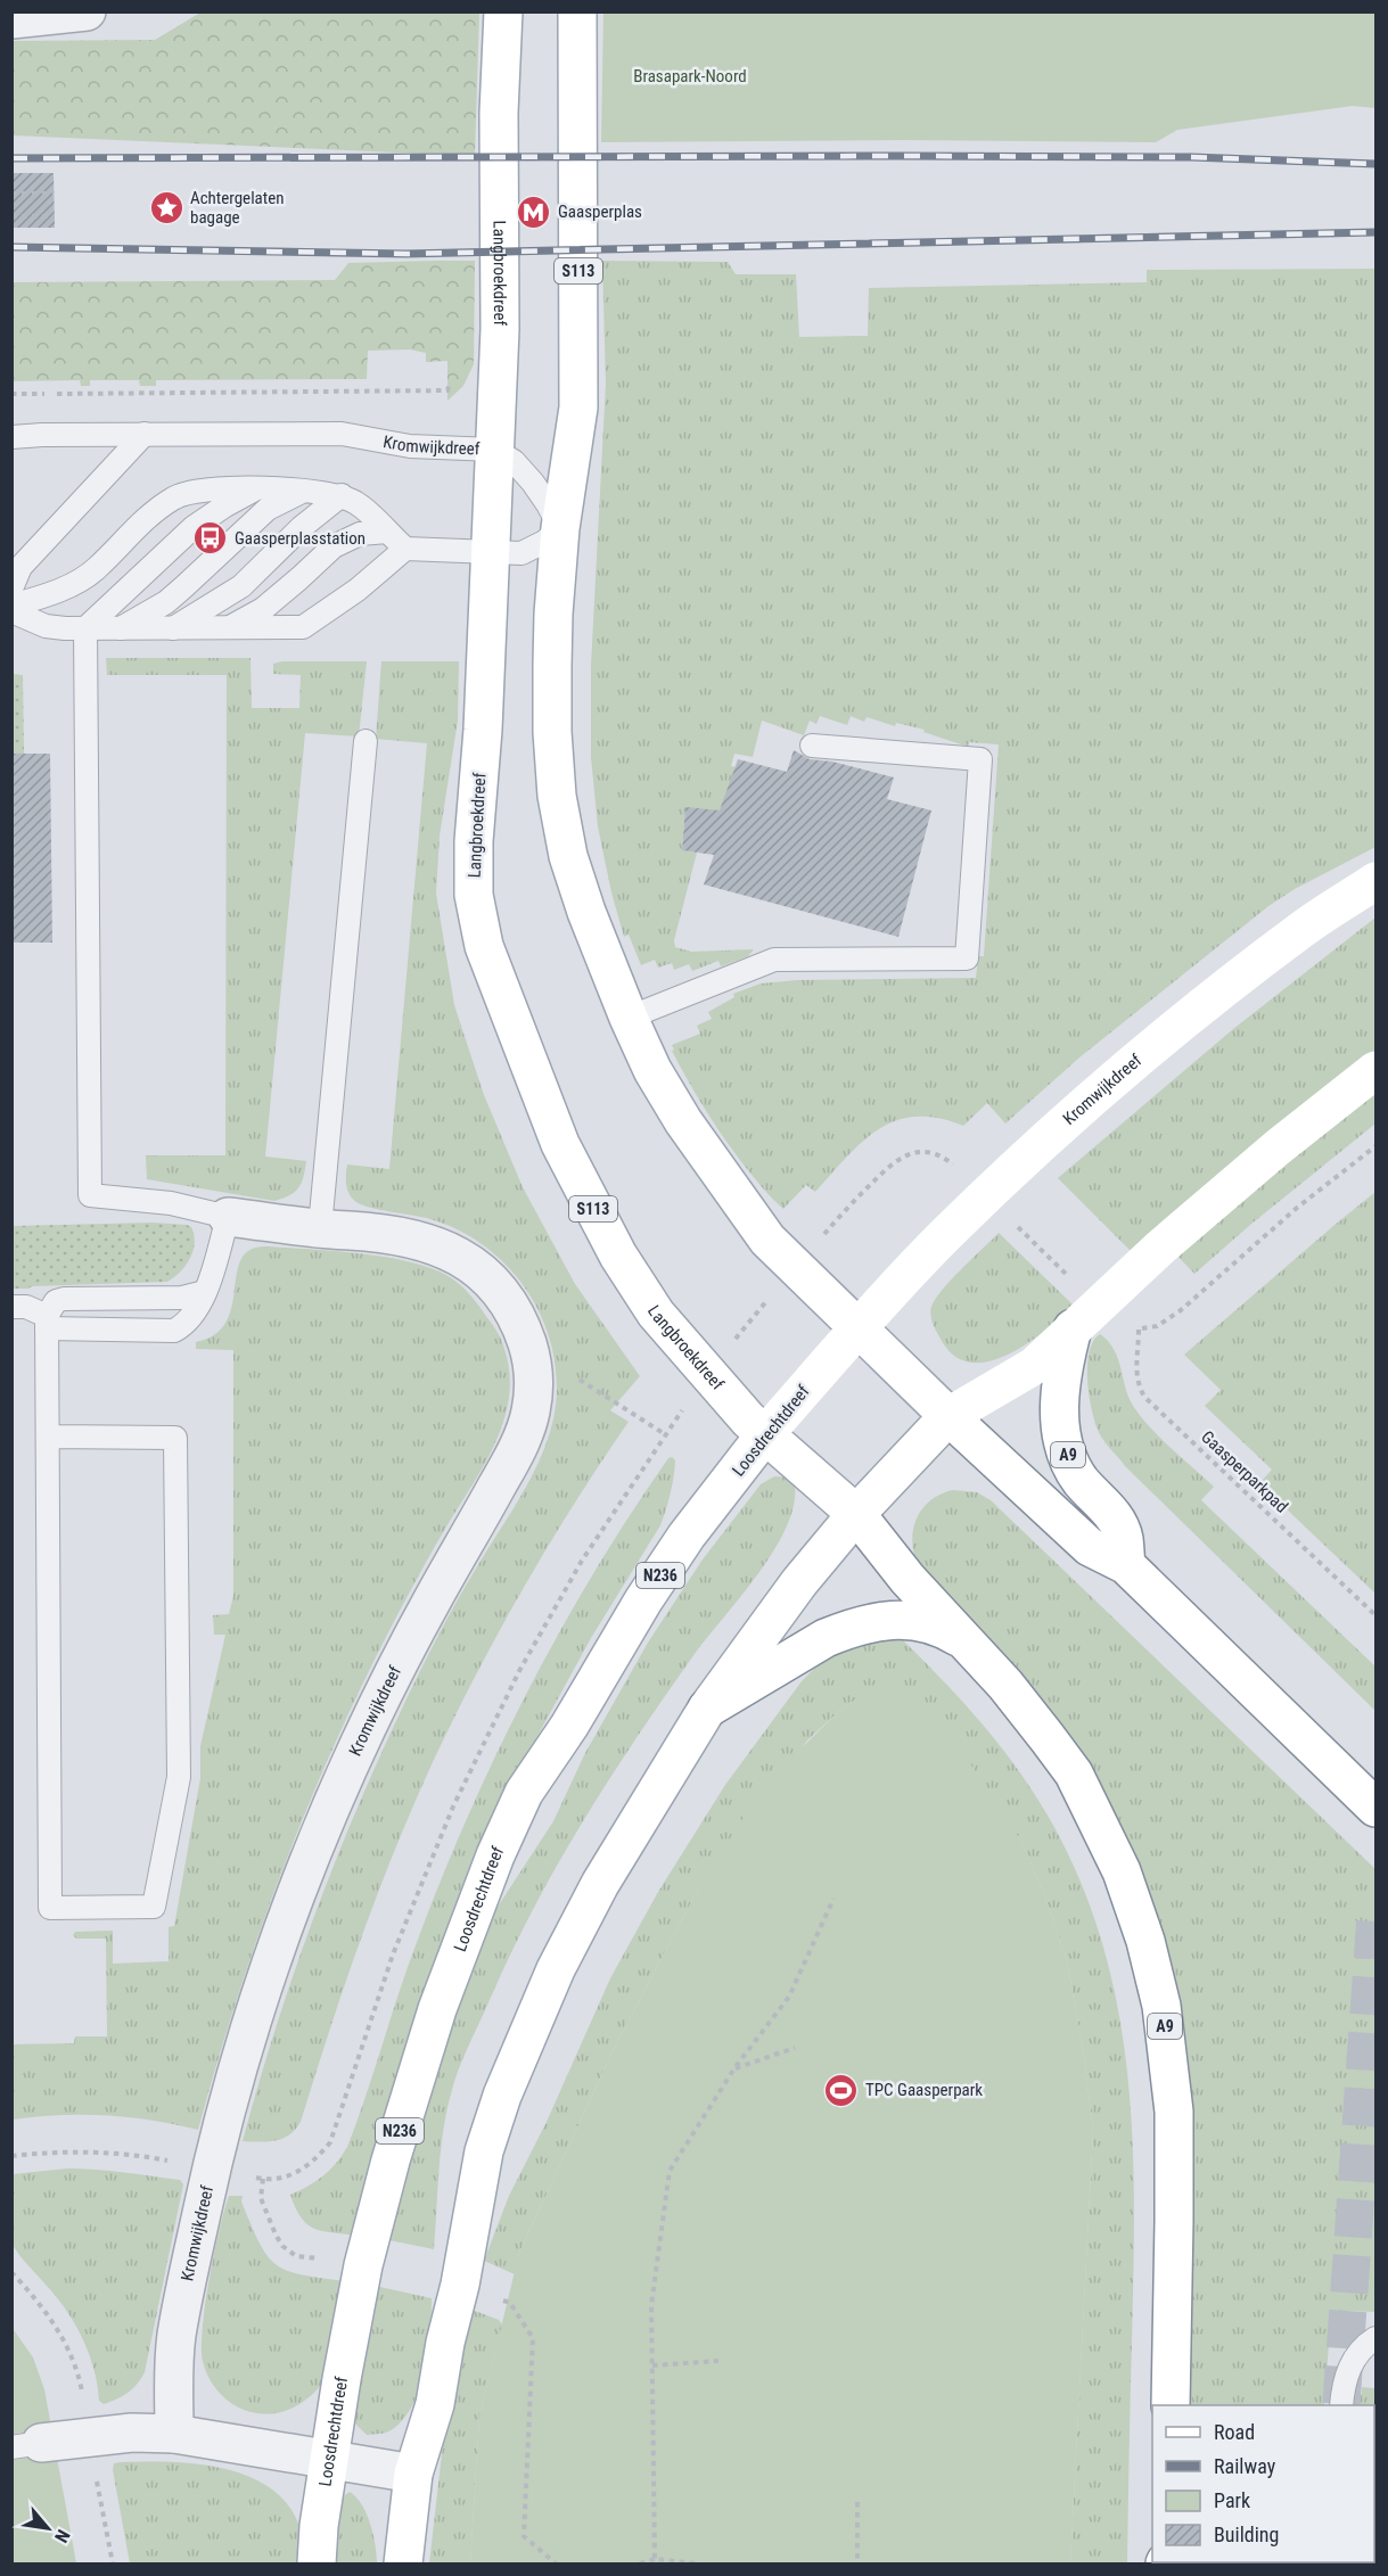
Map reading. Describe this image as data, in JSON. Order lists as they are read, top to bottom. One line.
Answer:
{"streets":{"main road":["S113","Langbroekdreef","Kromwijkdreef","Loosdrechtdreef","A9","N236"],"path":["Gaasperparkpad"]},"crossings":[["S113","Kromwijkdreef"],["S113","Loosdrechtdreef"],["Langbroekdreef","Kromwijkdreef"],["Langbroekdreef","Loosdrechtdreef"],["Langbroekdreef","A9"],["Kromwijkdreef","Loosdrechtdreef"]],"parks":["Brasapark-Noord"],"places":{"place":["Achtergelaten bagage"],"metro station":["Gaasperplas"],"bus stop":["Gaasperplasstation"],"sports":["TPC Gaasperpark"]},"legend":["Road","Railway","Park","Building"],"north":"bottom right"}
